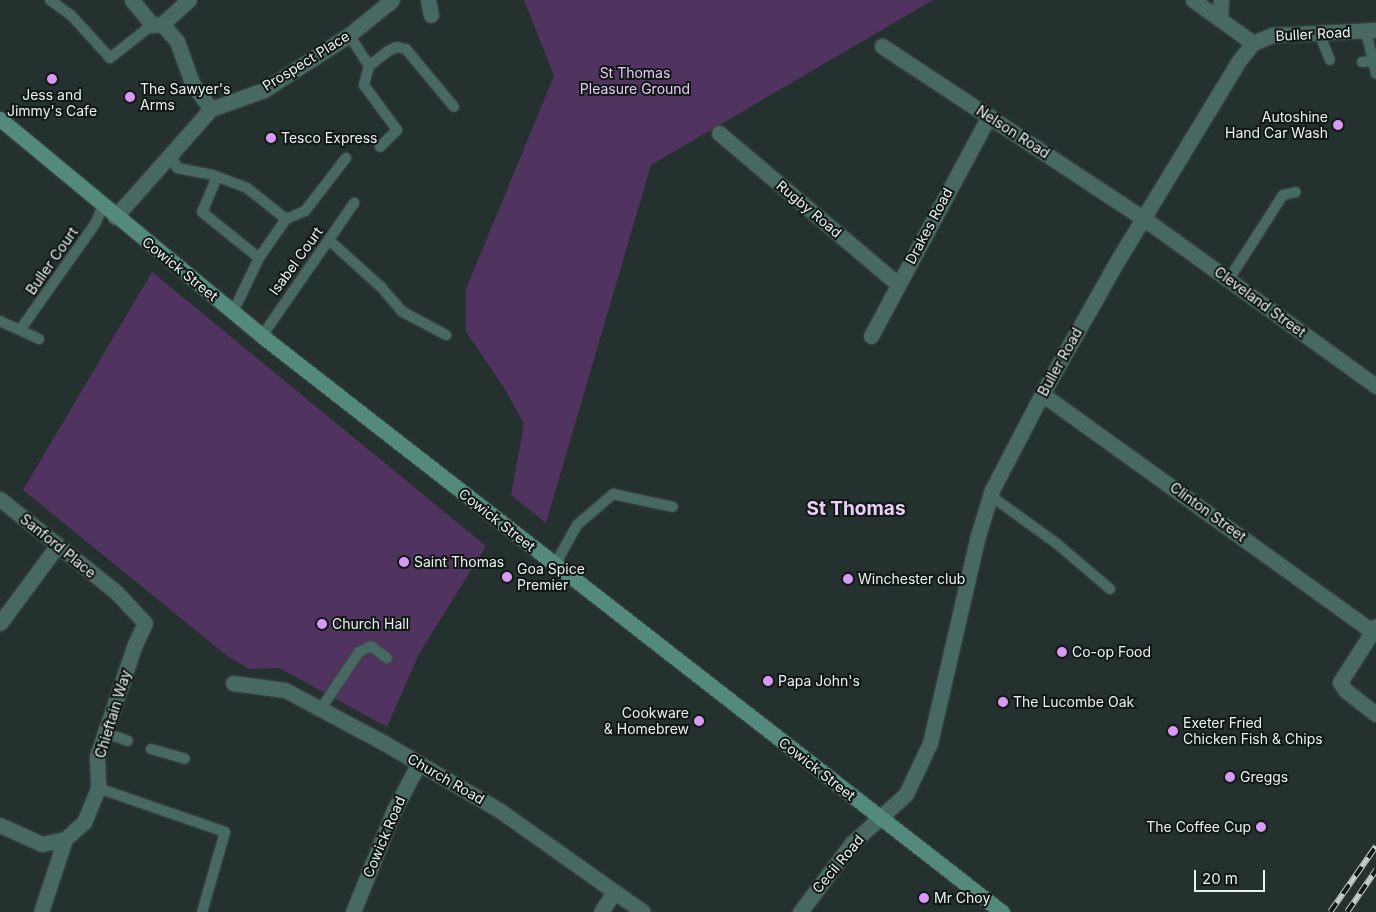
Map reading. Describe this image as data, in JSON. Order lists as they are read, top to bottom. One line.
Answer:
{"streets":{"main road":["Cowick Street"],"street":["Buller Road","Prospect Place","Nelson Road","Rugby Road","Drakes Road","Cleveland Street","Clinton Street","Sanford Place","Chieftain Way","Church Road","Cowick Road","Cecil Road"],"lane":["Buller Court","Isabel Court"]},"crossings":[["Buller Road","Nelson Road"],["Buller Road","Cowick Street"],["Buller Road","Cleveland Street"],["Buller Road","Clinton Street"],["Buller Road","Cecil Road"],["Prospect Place","Cowick Street"],["Nelson Road","Drakes Road"],["Nelson Road","Cleveland Street"],["Rugby Road","Drakes Road"],["Buller Court","Cowick Street"],["Isabel Court","Cowick Street"],["Cowick Street","Cecil Road"],["Sanford Place","Chieftain Way"],["Church Road","Cowick Road"]],"districts":["St Thomas"],"parks":["St Thomas Pleasure Ground"],"places":["Jess and Jimmy's Cafe","The Sawyer's Arms","Autoshine Hand Car Wash","Tesco Express","Saint Thomas","Goa Spice Premier","Winchester club","Church Hall","Co-op Food","Papa John's","The Lucombe Oak","Cookware & Homebrew","Exeter Fried Chicken Fish & Chips","Greggs","The Coffee Cup","Mr Choy"],"scale_bar":"20 m"}
